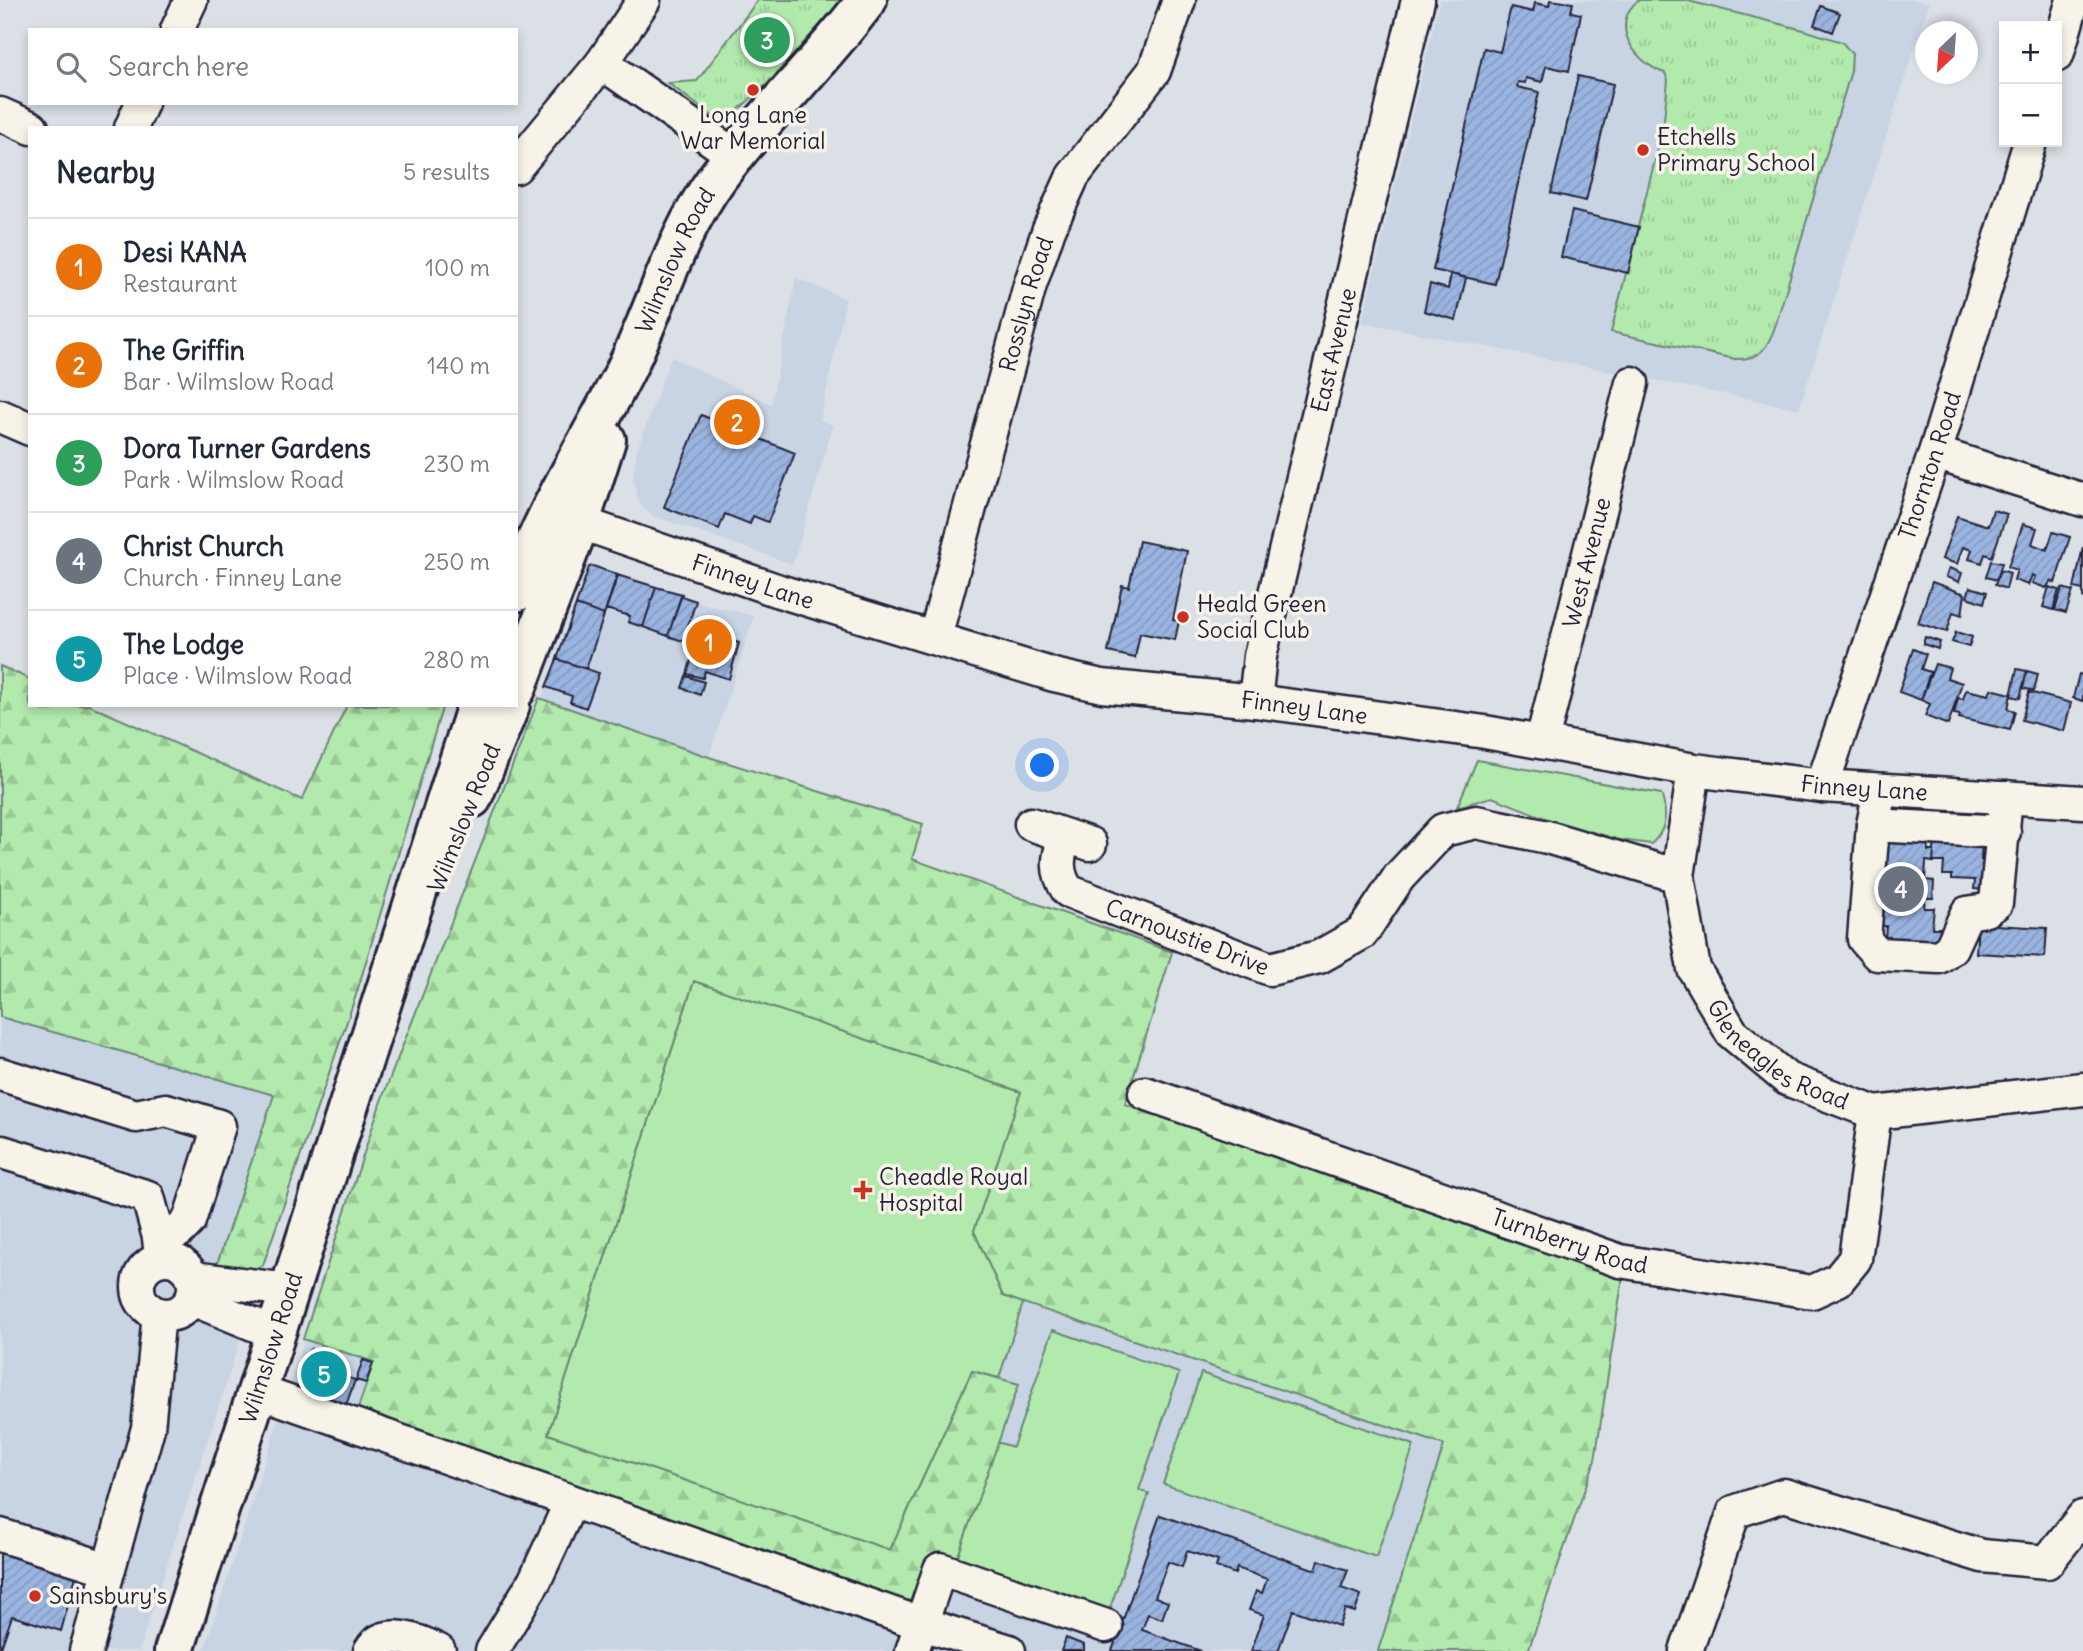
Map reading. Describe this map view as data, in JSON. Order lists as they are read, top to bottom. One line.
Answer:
{"streets":{"main road":["Wilmslow Road"],"street":["Rosslyn Road","East Avenue","Thornton Road","West Avenue","Finney Lane","Carnoustie Drive","Gleneagles Road","Turnberry Road"]},"crossings":[["Wilmslow Road","Finney Lane"],["Rosslyn Road","Finney Lane"],["East Avenue","Finney Lane"],["Thornton Road","Finney Lane"],["West Avenue","Finney Lane"],["Finney Lane","Gleneagles Road"],["Carnoustie Drive","Gleneagles Road"],["Gleneagles Road","Turnberry Road"]],"places":{"other":["Long Lane War Memorial","Etchells Primary School","Heald Green Social Club","Sainsbury's"],"health":["Cheadle Royal Hospital"]},"north":"bottom left","page":{"pins":["3","2","1","4","5"],"map_buttons":["+","−"],"search":"Search here","heading":["Nearby","5 results"],"list":[{"mark":"1","name":"Desi KANA","note":"Restaurant","value":"100 m"},{"mark":"2","name":"The Griffin","note":"Bar · Wilmslow Road","value":"140 m"},{"mark":"3","name":"Dora Turner Gardens","note":"Park · Wilmslow Road","value":"230 m"},{"mark":"4","name":"Christ Church","note":"Church · Finney Lane","value":"250 m"},{"mark":"5","name":"The Lodge","note":"Place · Wilmslow Road","value":"280 m"}]}}
